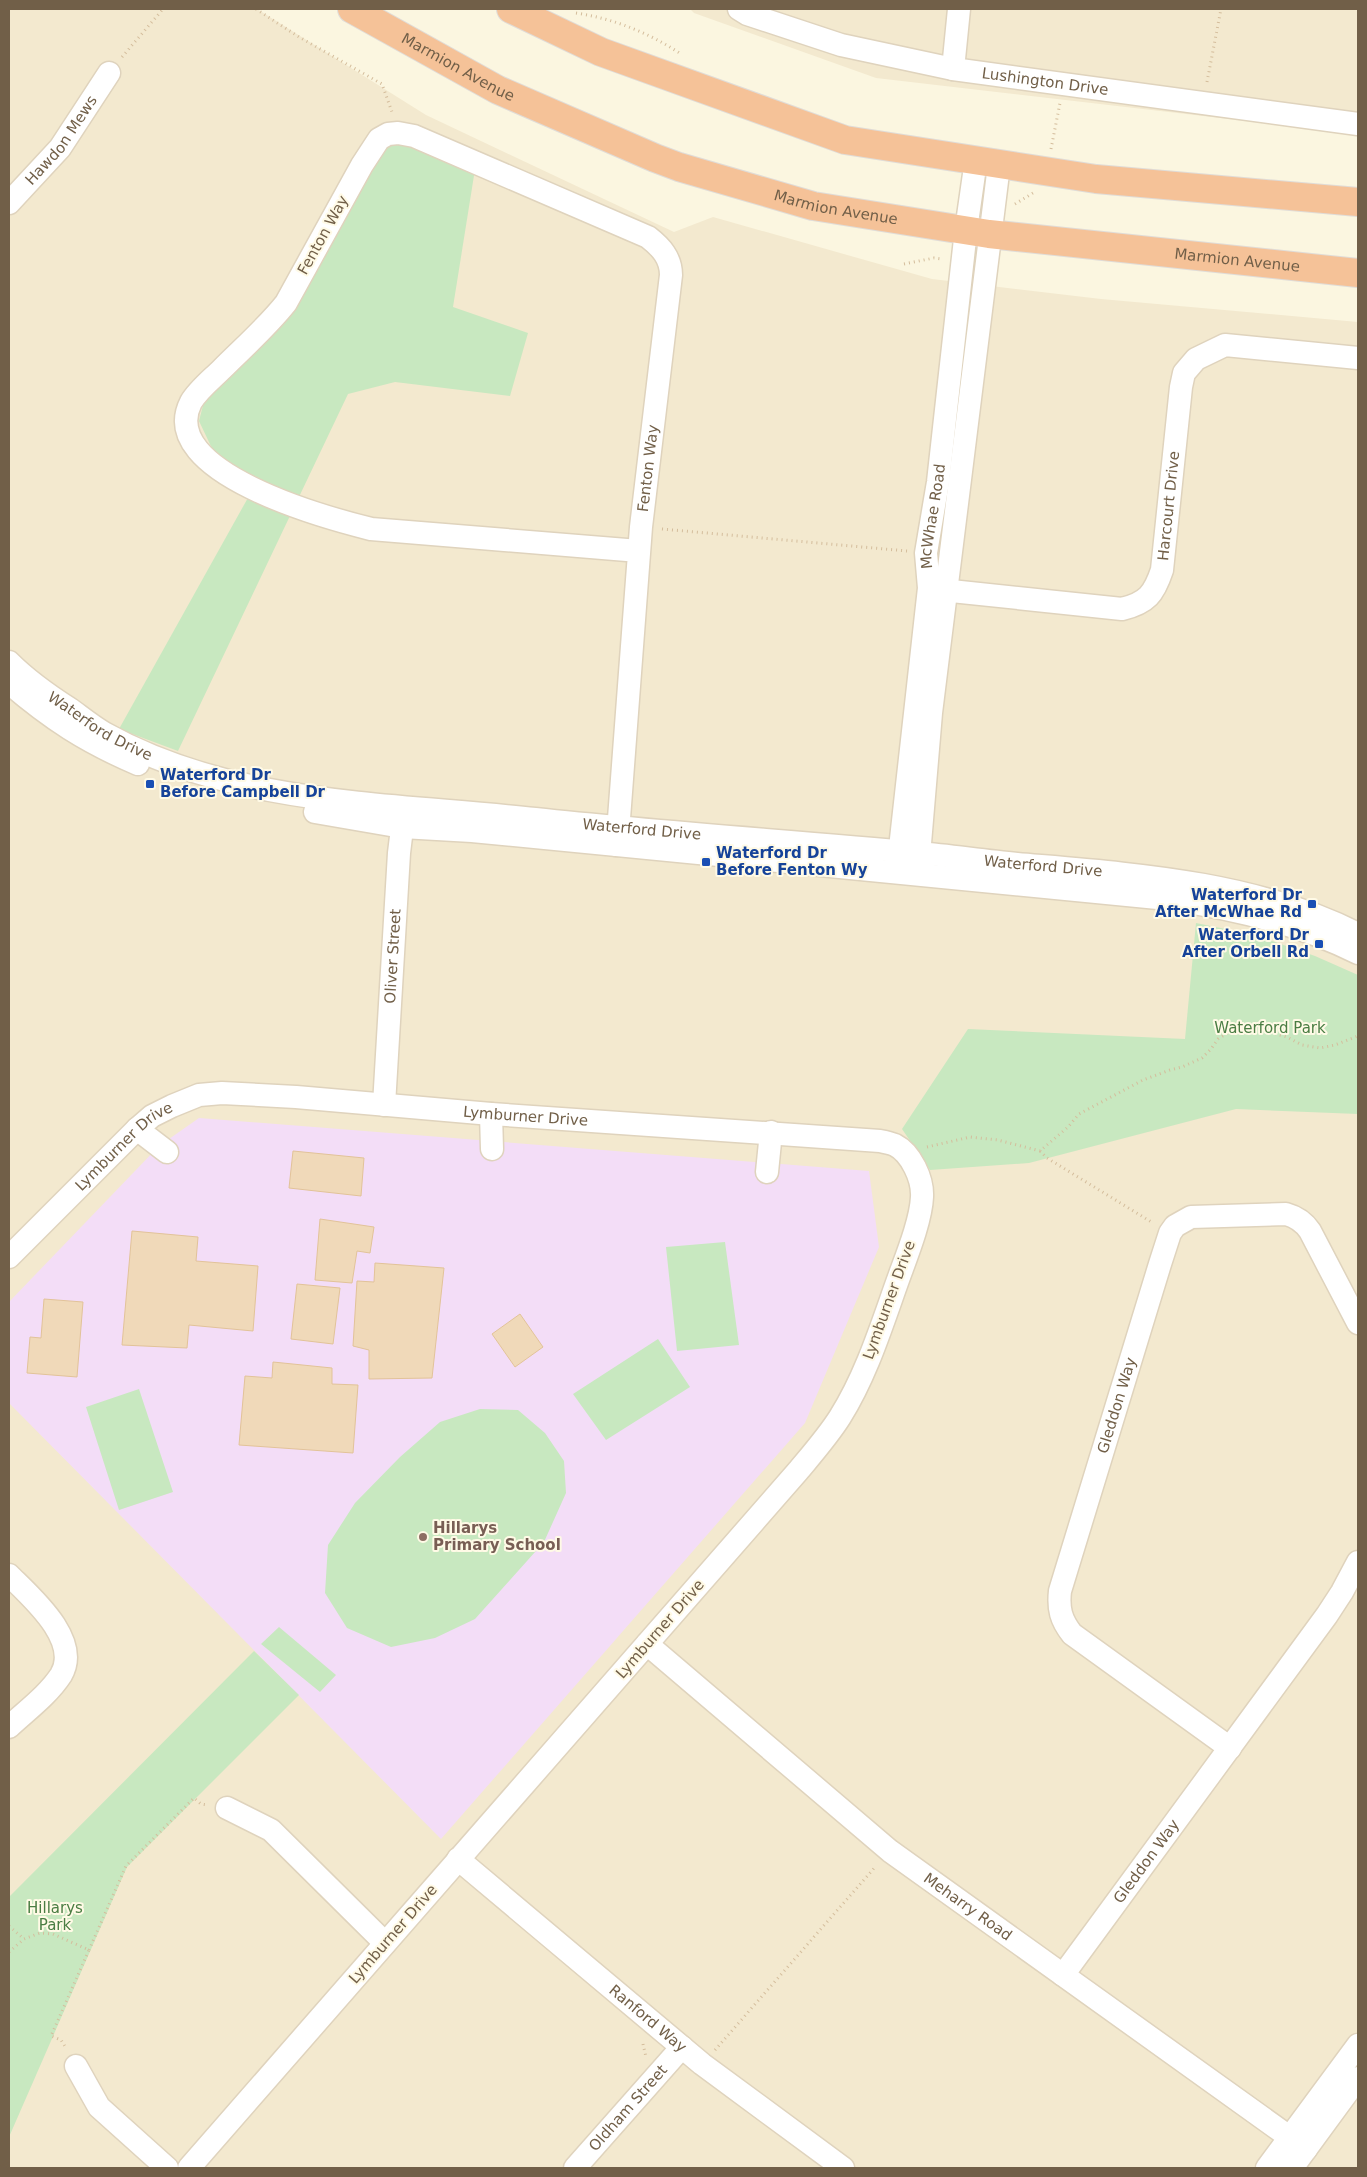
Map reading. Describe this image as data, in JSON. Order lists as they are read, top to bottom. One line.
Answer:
{"streets":{"highway":["Marmion Avenue"],"street":["Lushington Drive","Hawdon Mews","Fenton Way","Harcourt Drive","McWhae Road","Waterford Drive","Oliver Street","Lymburner Drive","Gleddon Way","Meharry Road","Ranford Way","Oldham Street"]},"crossings":[["Marmion Avenue","McWhae Road"],["Fenton Way","Waterford Drive"],["Harcourt Drive","McWhae Road"],["McWhae Road","Waterford Drive"],["Waterford Drive","Oliver Street"],["Oliver Street","Lymburner Drive"],["Lymburner Drive","Meharry Road"],["Lymburner Drive","Ranford Way"],["Gleddon Way","Meharry Road"],["Ranford Way","Oldham Street"]],"parks":["Waterford Park","Hillarys Park"],"places":{"transit":["Waterford Dr Before Campbell Dr","Waterford Dr Before Fenton Wy","Waterford Dr After McWhae Rd","Waterford Dr After Orbell Rd"],"other":["Hillarys Primary School"]}}
